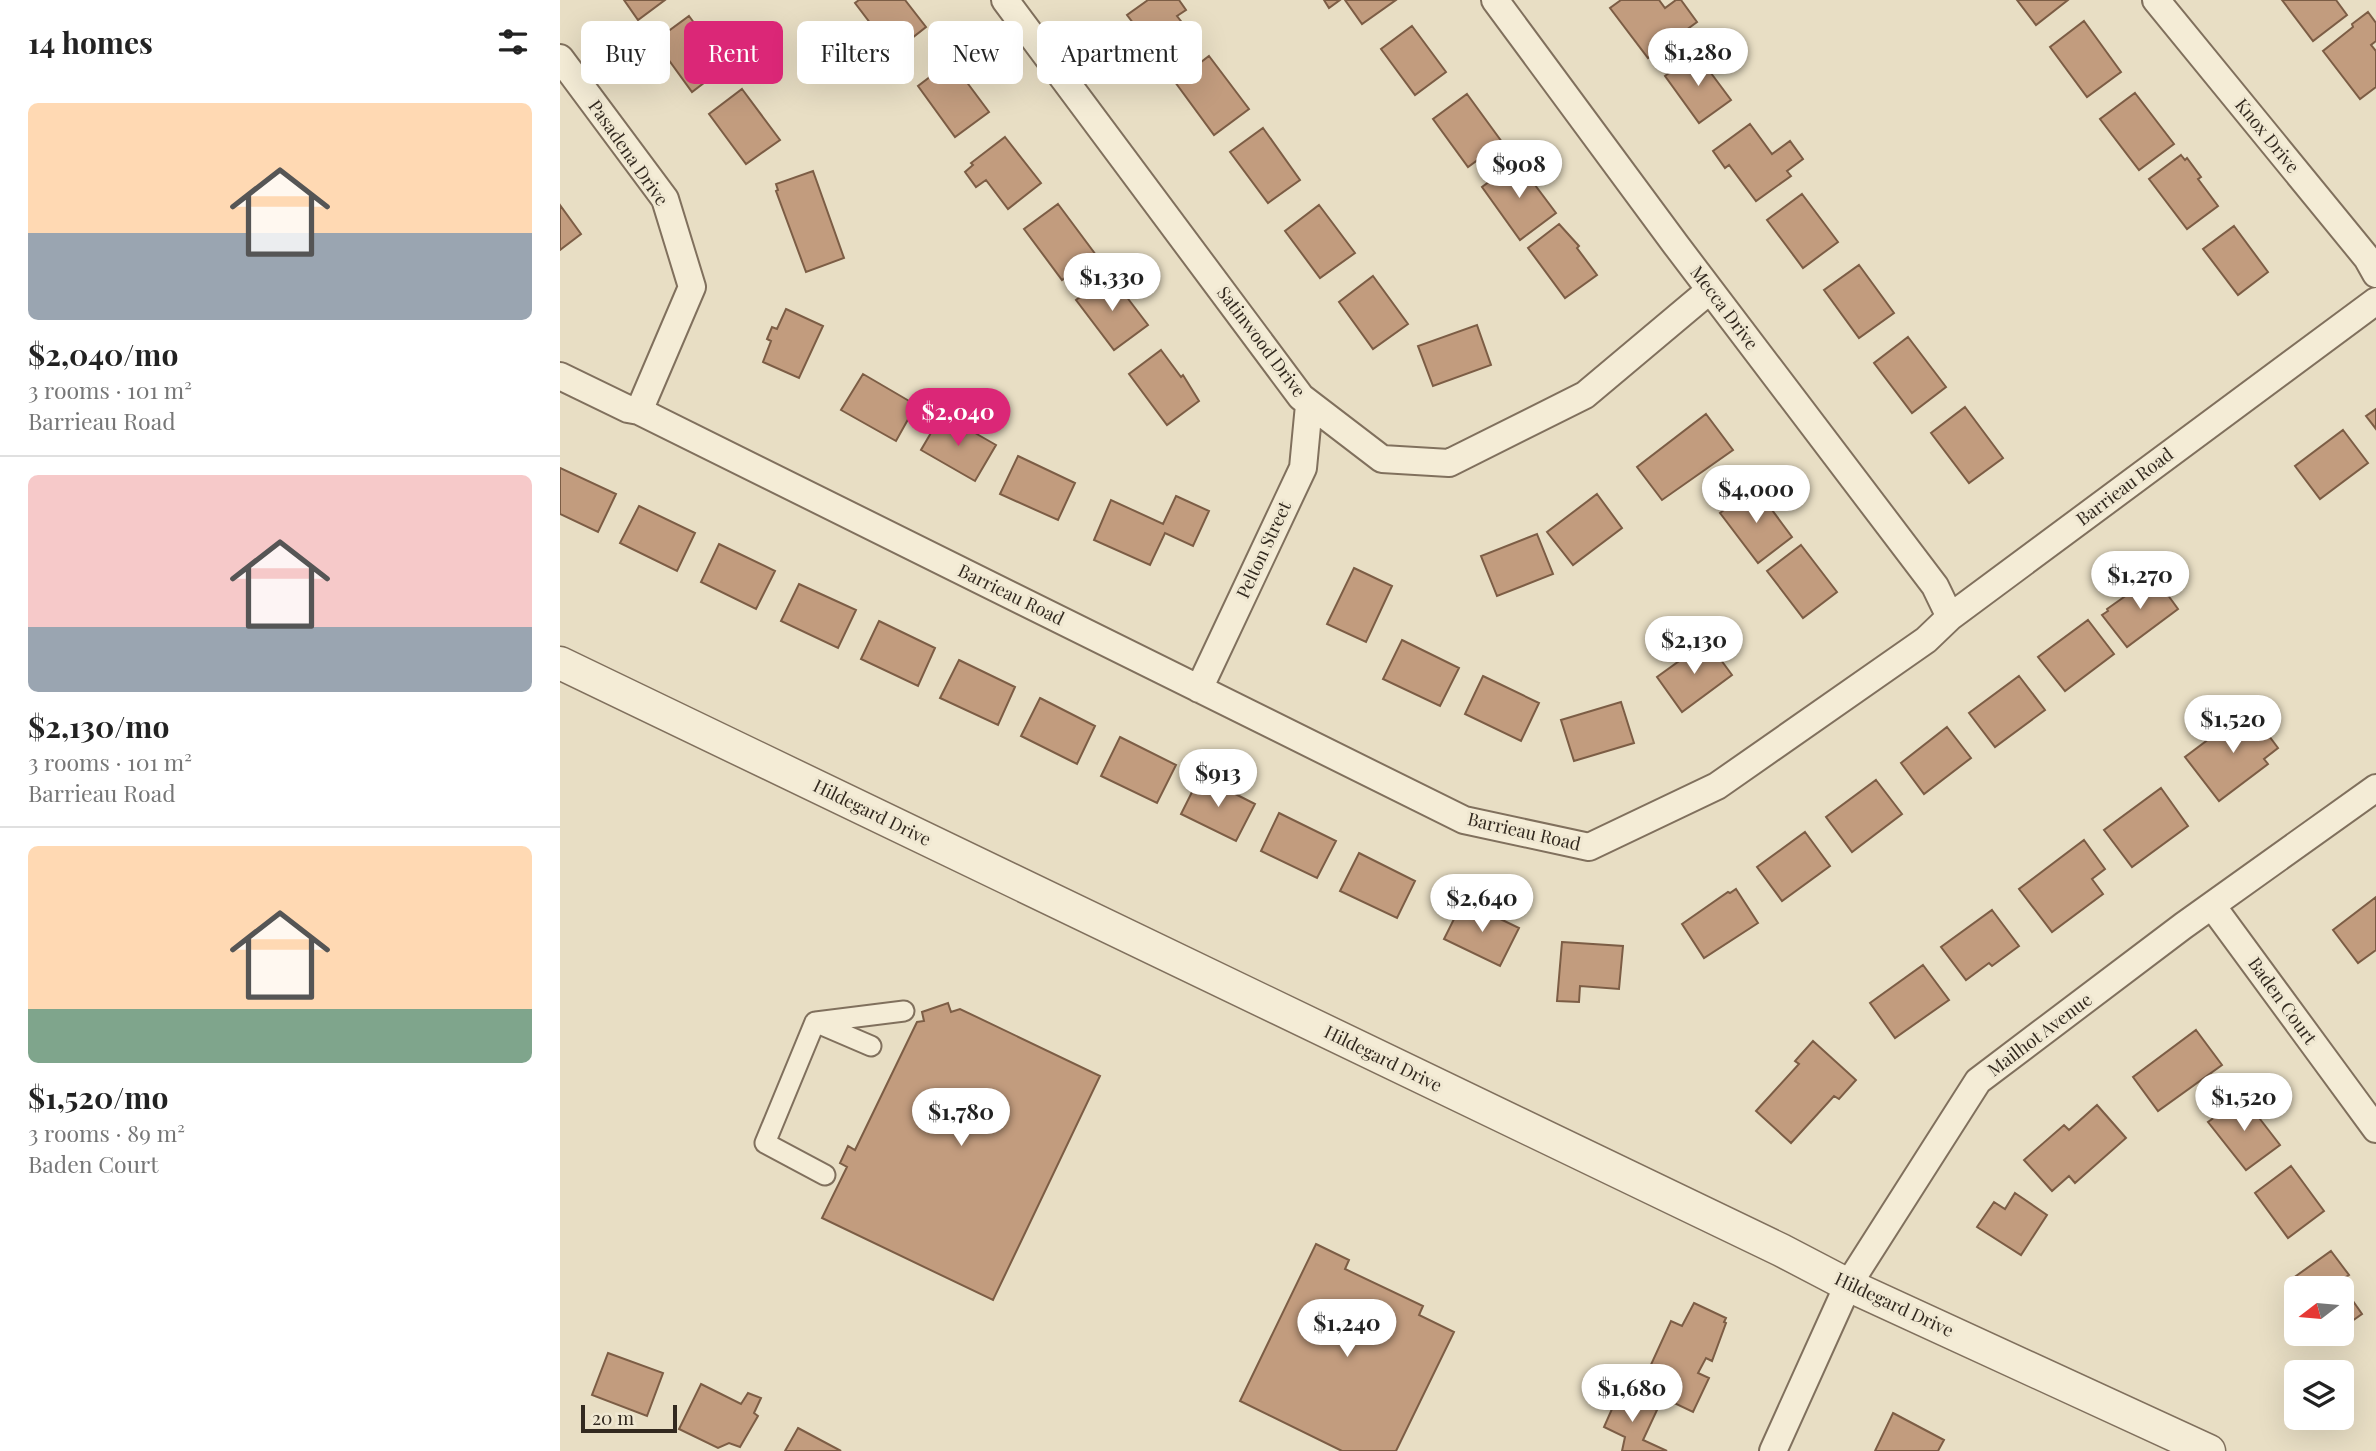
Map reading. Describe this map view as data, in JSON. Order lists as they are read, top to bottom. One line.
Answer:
{"streets":{"street":["Knox Drive","Pasadena Drive","Mecca Drive","Satinwood Drive","Barrieau Road","Pelton Street","Hildegard Drive","Baden Court","Mailhot Avenue"]},"crossings":[["Pasadena Drive","Barrieau Road"],["Mecca Drive","Satinwood Drive"],["Mecca Drive","Barrieau Road"],["Satinwood Drive","Pelton Street"],["Barrieau Road","Pelton Street"],["Hildegard Drive","Mailhot Avenue"],["Baden Court","Mailhot Avenue"]],"scale_bar":"20 m","north":"left","page":{"heading":"14 homes","chip":["Buy","Rent","Filters","New","Apartment"],"price":["$1,280","$908","$1,330","$2,040","$4,000","$1,270","$2,130","$1,520","$913","$2,640","$1,520","$1,780","$1,240","$1,680"],"list":[{"name":"$2,040/mo","note":"3 rooms · 101 m² · Barrieau Road"},{"name":"$2,130/mo","note":"3 rooms · 101 m² · Barrieau Road"},{"name":"$1,520/mo","note":"3 rooms · 89 m² · Baden Court"}],"scale":"20 m"}}
